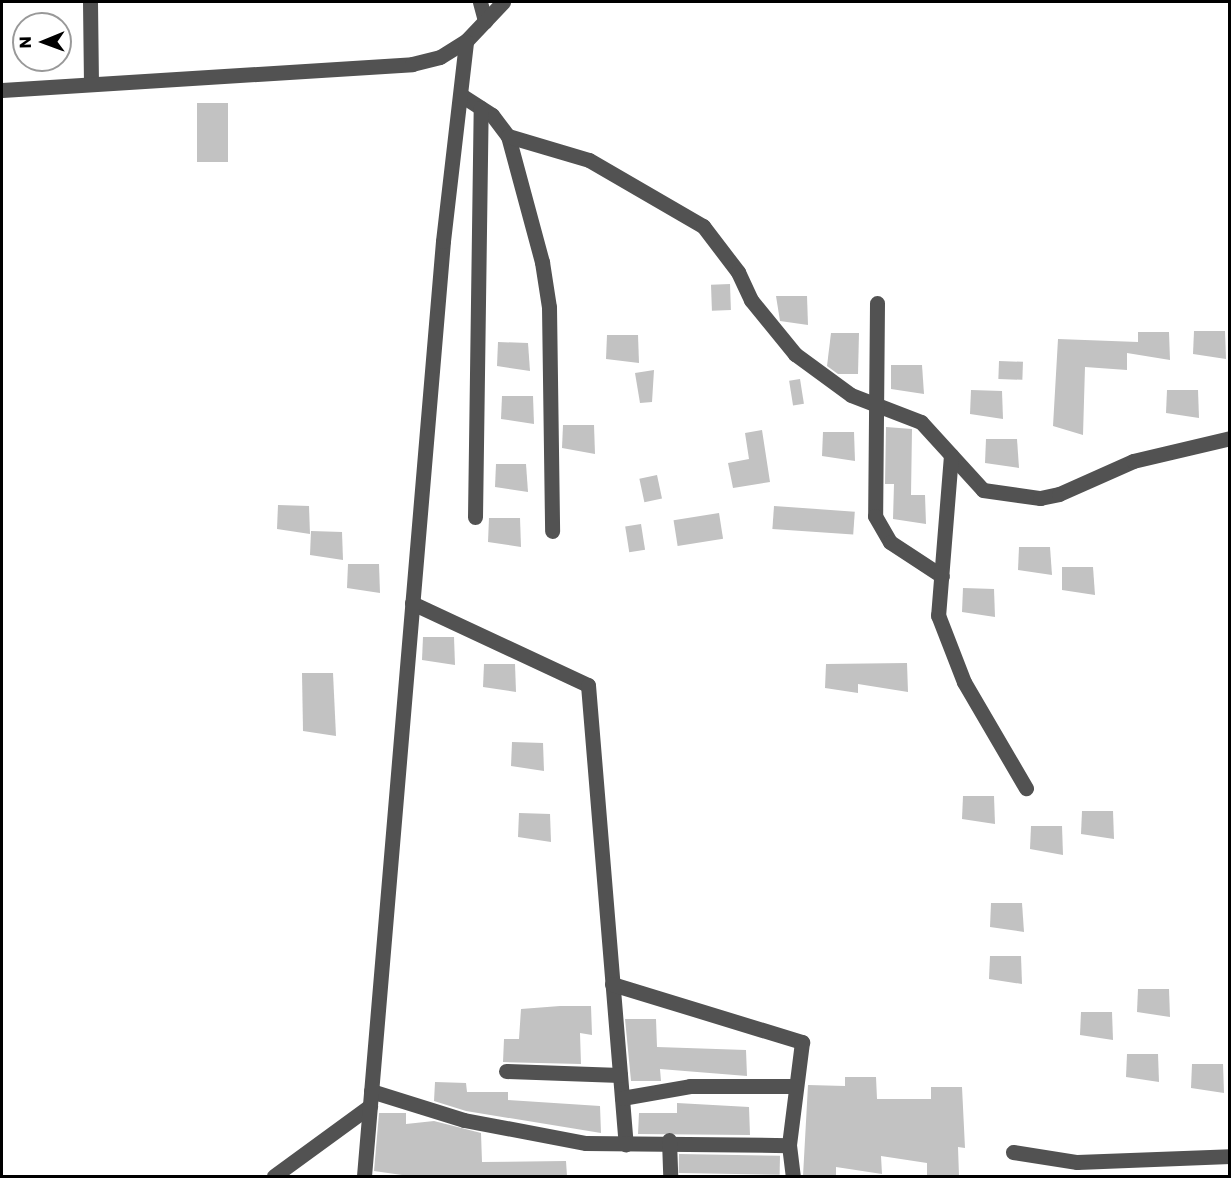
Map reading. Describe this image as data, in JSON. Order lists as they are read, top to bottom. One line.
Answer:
{"north":"left"}
